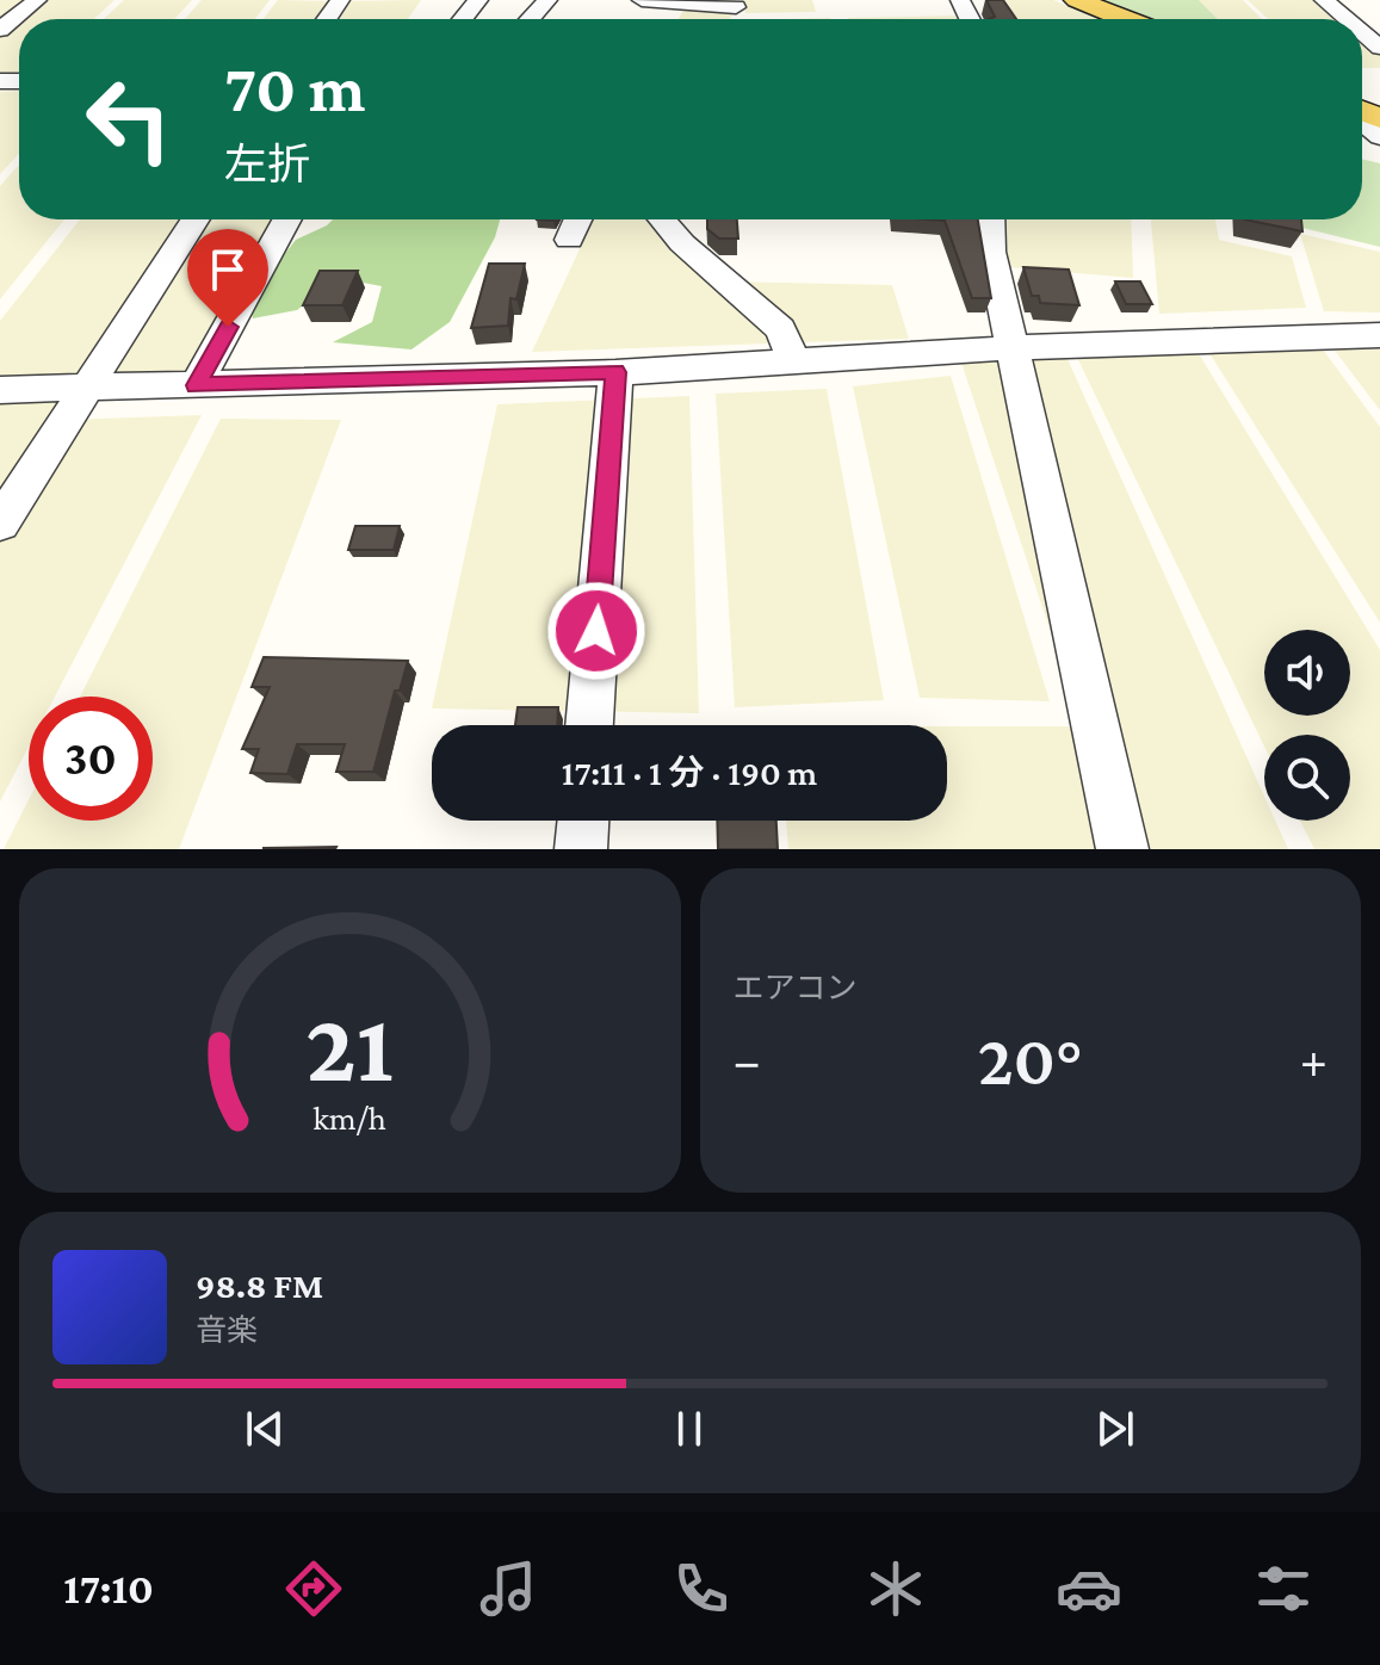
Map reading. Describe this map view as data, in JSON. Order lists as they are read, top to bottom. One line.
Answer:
{"page":{"turn":["70 m","左折"],"limit":"30","trip":"17:11 · 1 分 · 190 m","tile":"エアコン","heat":["−","20°","+"],"song":["98.8 FM","音楽"],"tabs":"17:10","gauge":["21","km/h"]}}
